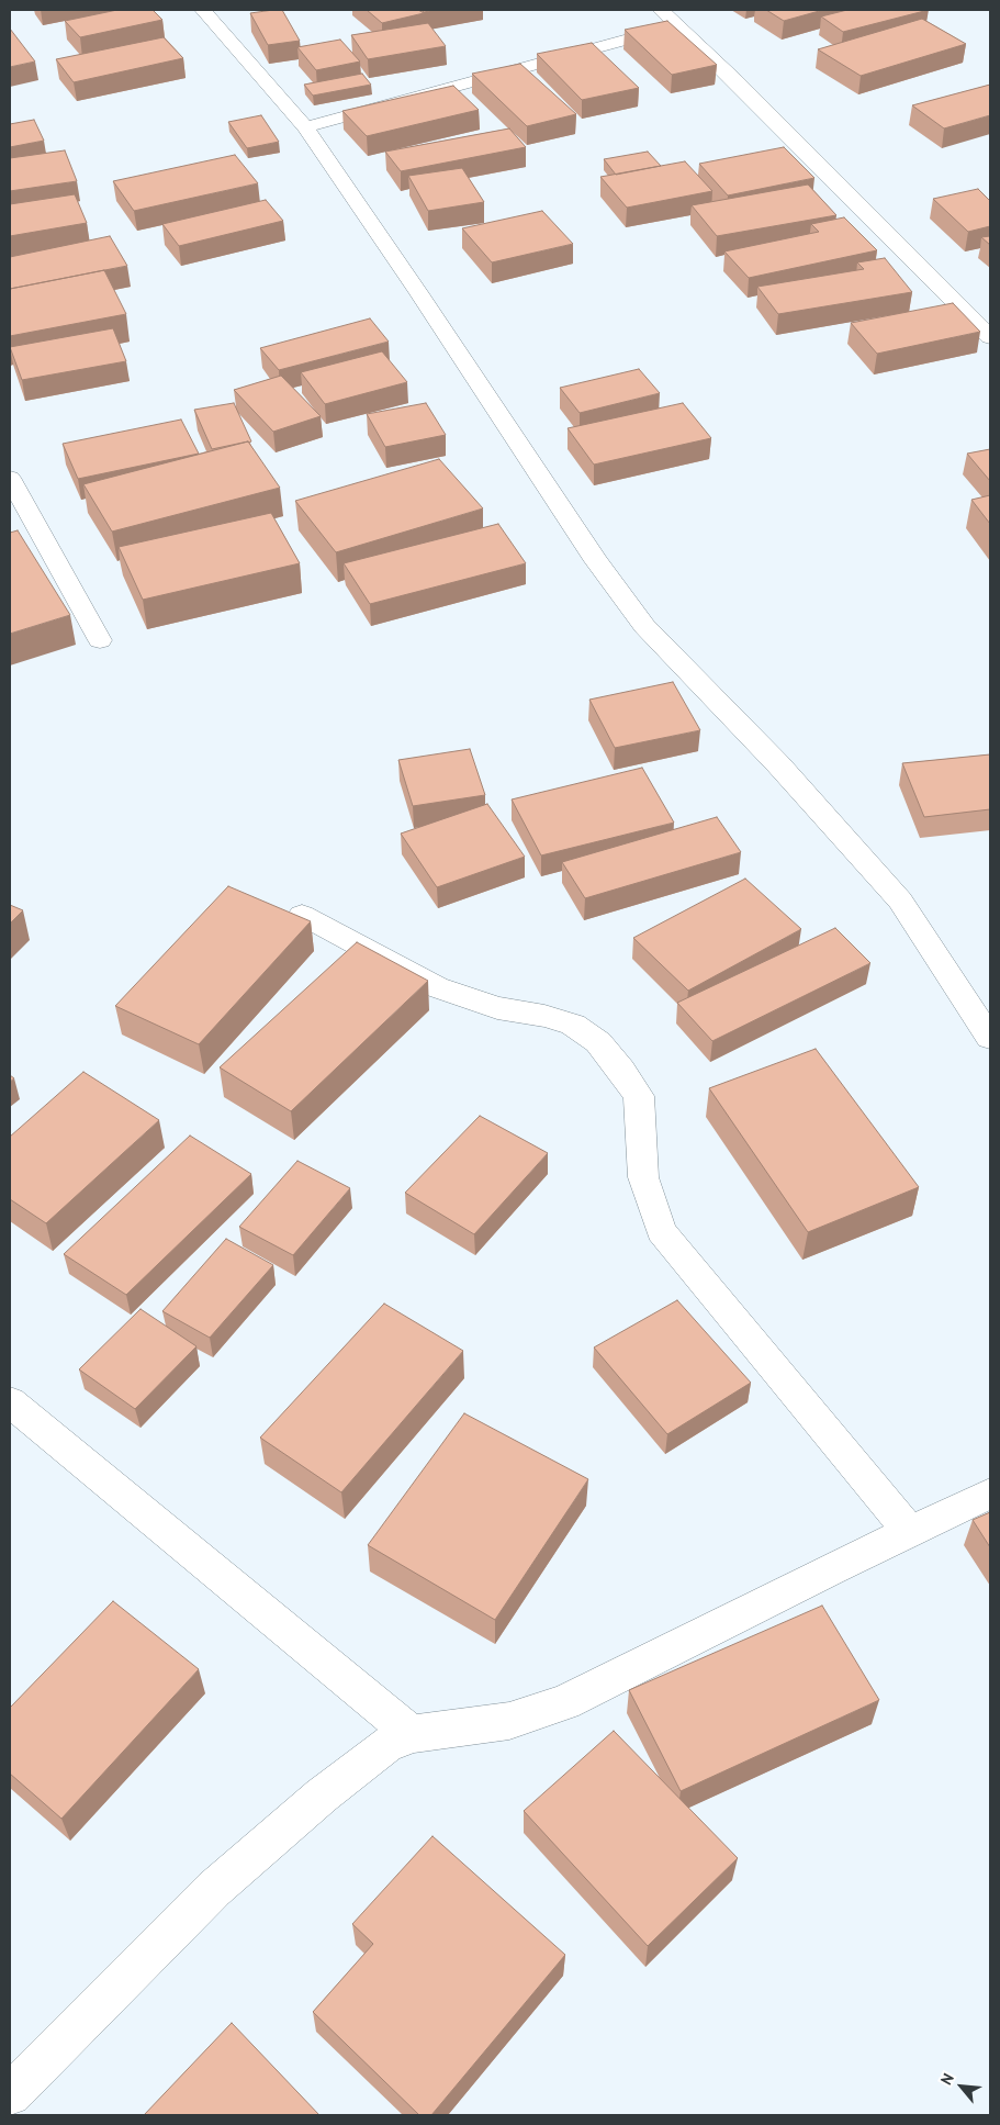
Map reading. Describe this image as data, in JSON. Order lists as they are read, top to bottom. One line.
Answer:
{"north":"top left"}
